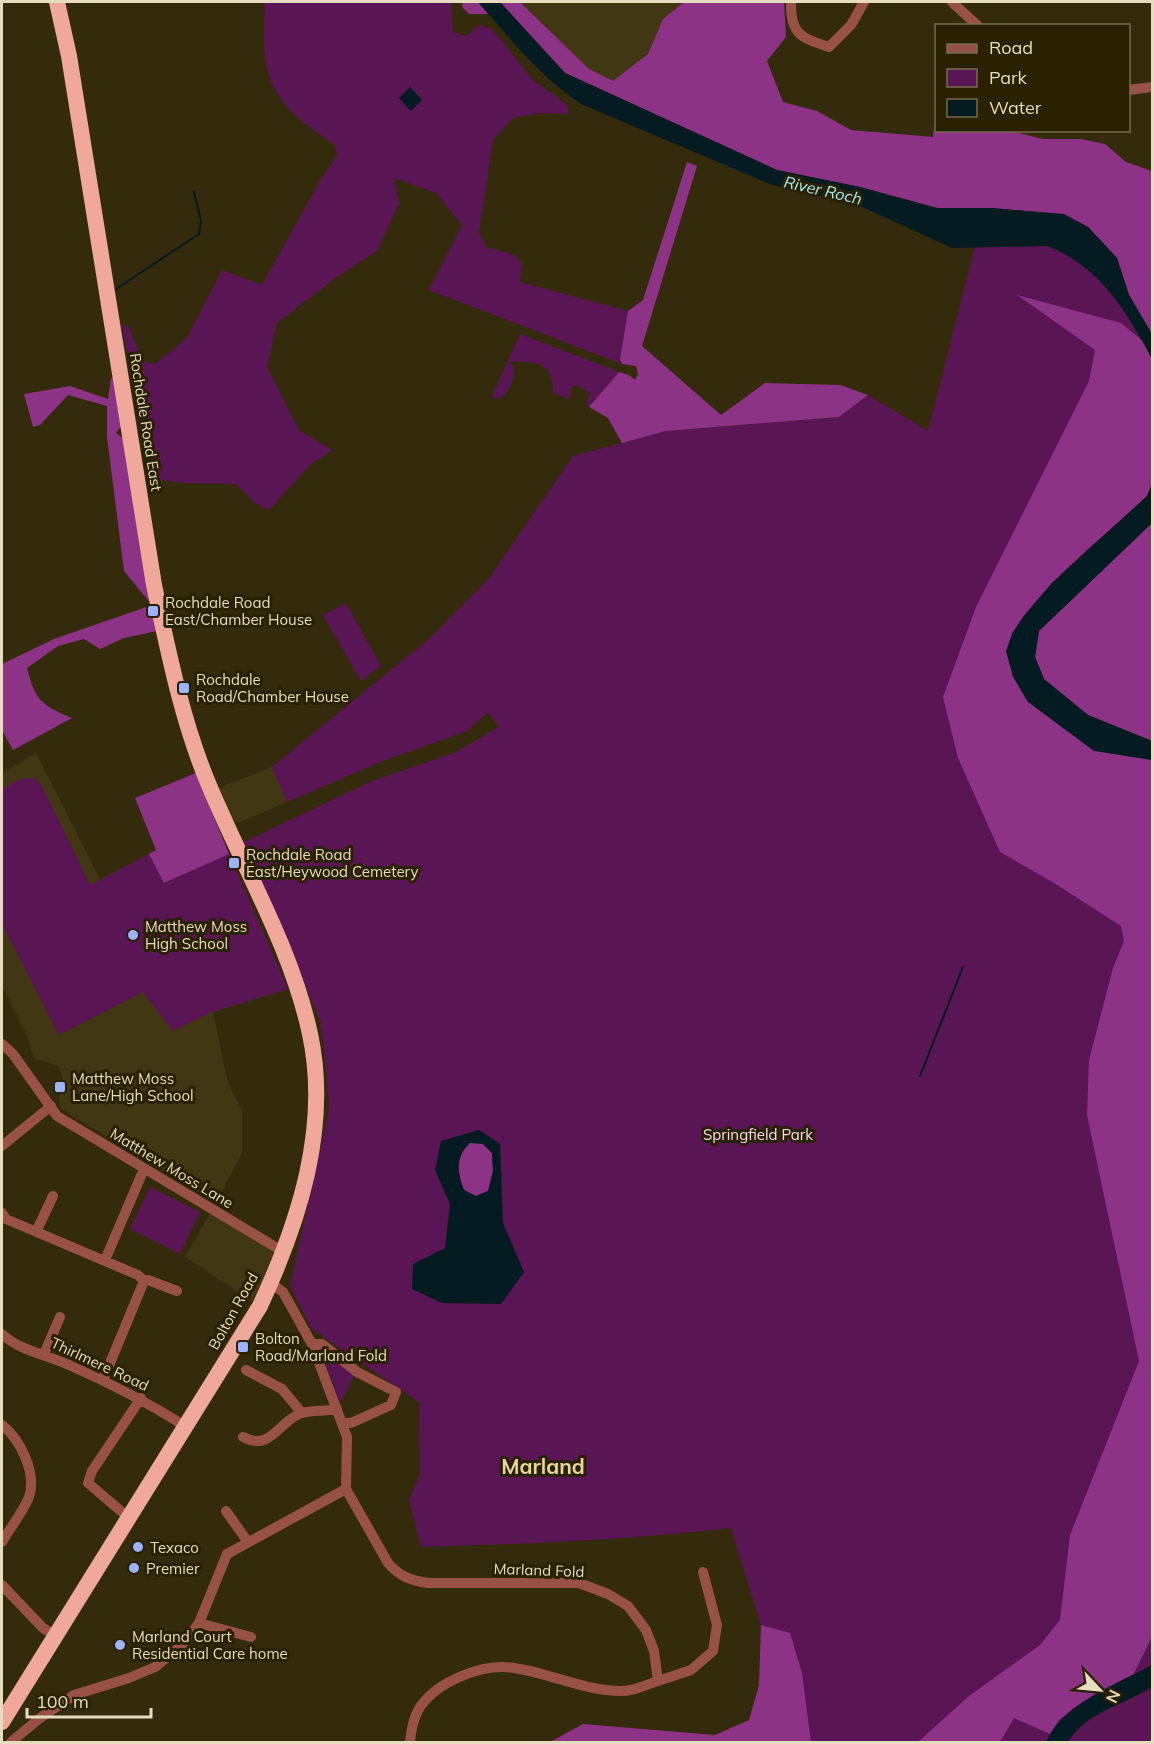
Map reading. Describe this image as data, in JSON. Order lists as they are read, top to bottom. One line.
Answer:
{"streets":{"highway":["Rochdale Road East","Bolton Road"],"street":["Matthew Moss Lane","Thirlmere Road","Marland Fold"]},"crossings":[["Rochdale Road East","Bolton Road"],["Matthew Moss Lane","Bolton Road"],["Bolton Road","Thirlmere Road"]],"districts":["Marland"],"water":["River Roch"],"parks":["Springfield Park"],"places":{"transit":["Rochdale Road East/Chamber House","Rochdale Road/Chamber House","Rochdale Road East/Heywood Cemetery","Matthew Moss Lane/High School","Bolton Road/Marland Fold"],"other":["Matthew Moss High School","Texaco","Premier","Marland Court Residential Care home"]},"legend":["Road","Park","Water"],"scale_bar":"100 m","north":"bottom right"}
